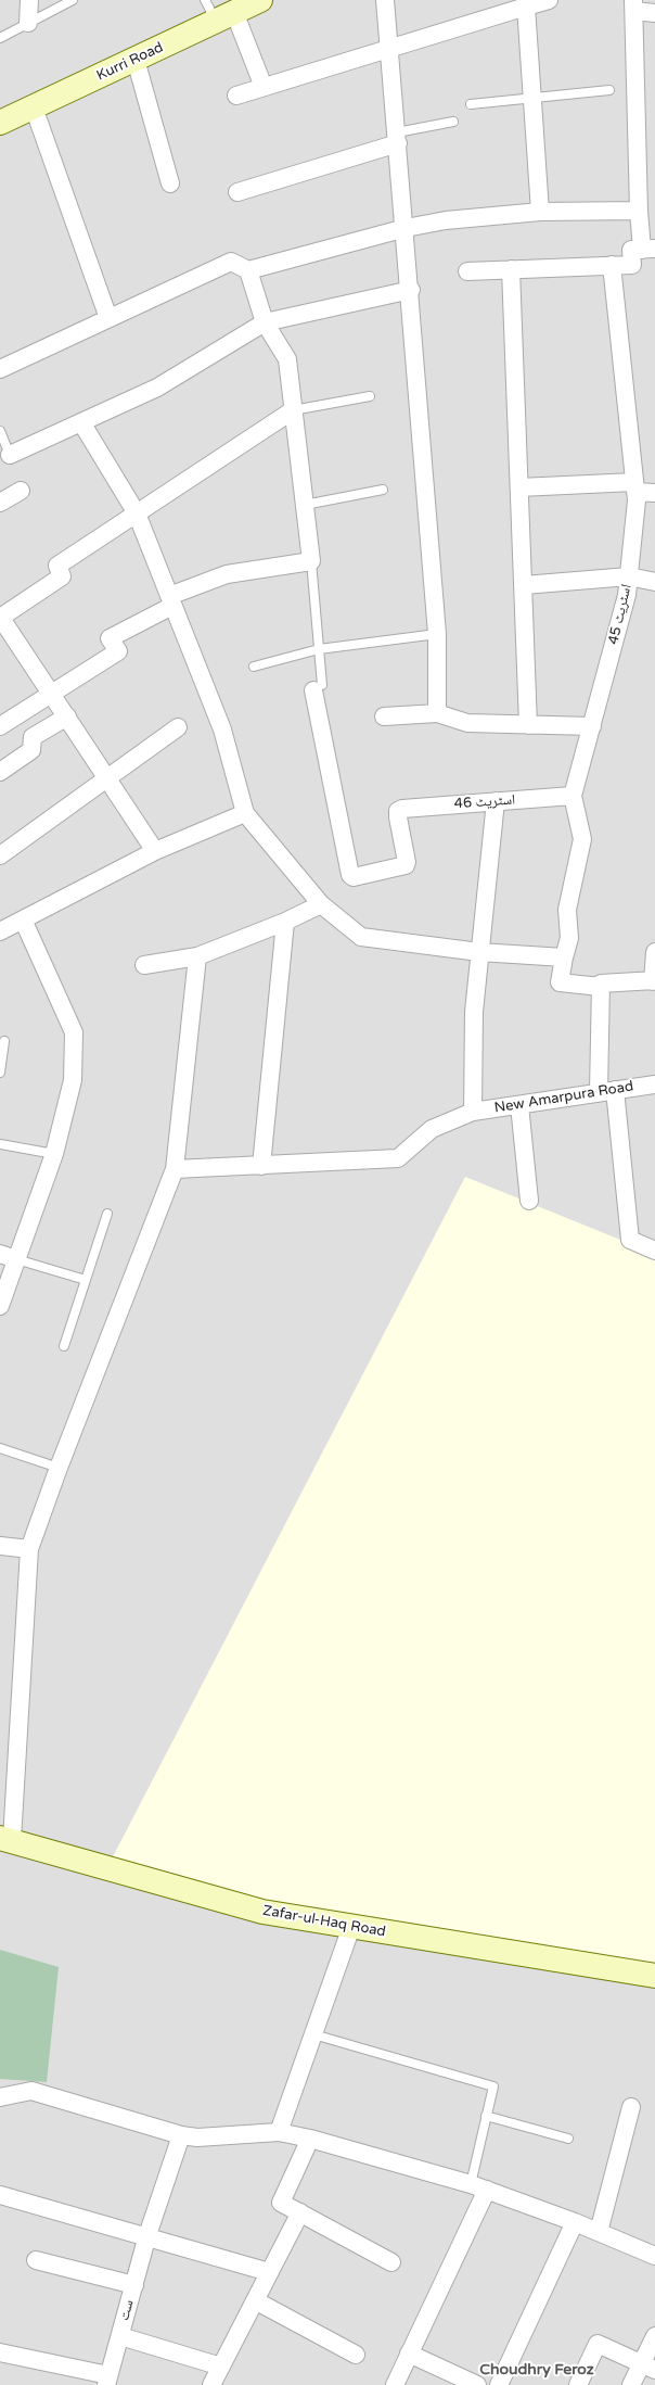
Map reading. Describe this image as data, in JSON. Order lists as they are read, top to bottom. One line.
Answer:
{"streets":{"street":["Kurri Road","اسٹریٹ 45","اسٹریٹ 46","New Amarpura Road","Zafar-ul-Haq Road","ست"]},"crossings":[["اسٹریٹ 45","اسٹریٹ 46"]],"districts":["Choudhry Feroz"]}
